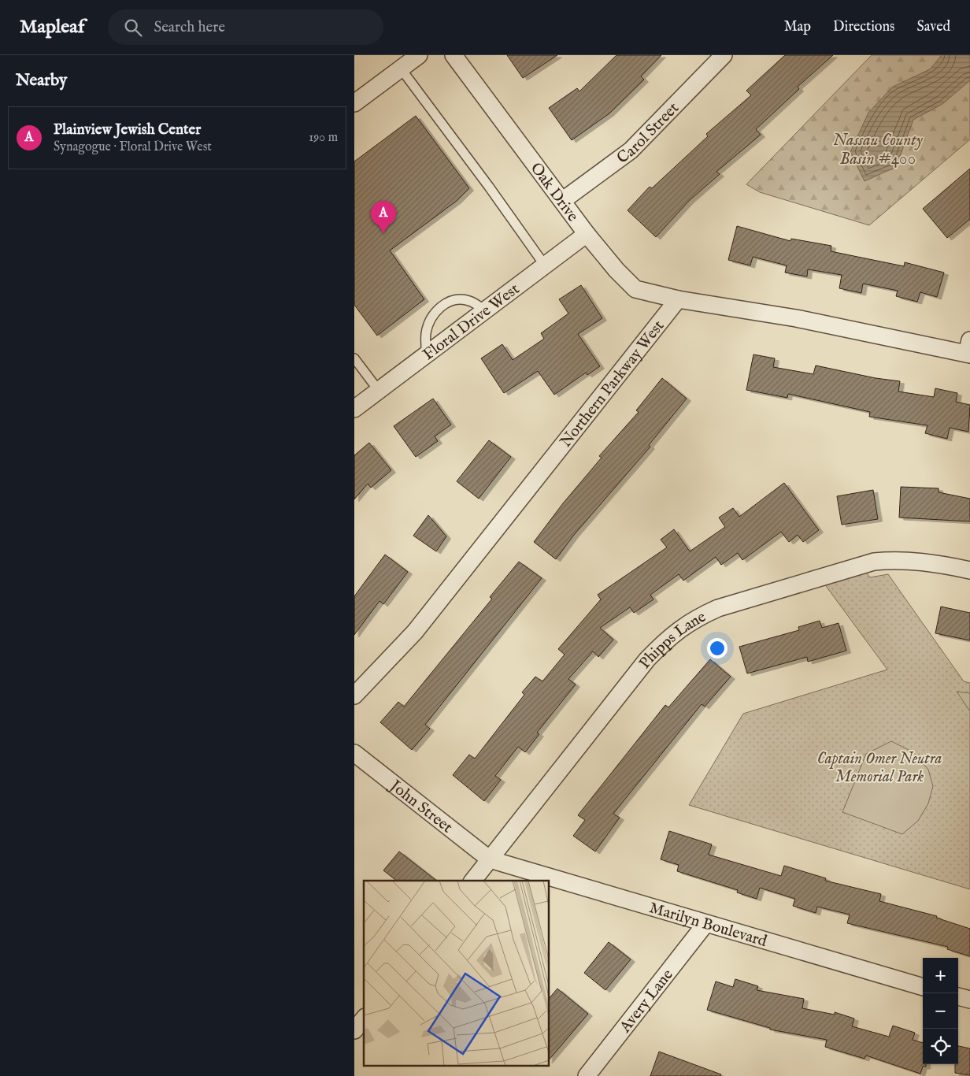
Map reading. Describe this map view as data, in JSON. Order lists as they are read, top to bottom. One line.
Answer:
{"streets":{"street":["Carol Street","Oak Drive","Floral Drive West","Northern Parkway West","Phipps Lane","John Street","Marilyn Boulevard","Avery Lane"]},"crossings":[["Carol Street","Oak Drive"],["Oak Drive","Floral Drive West"],["Oak Drive","Northern Parkway West"],["Phipps Lane","John Street"],["Phipps Lane","Marilyn Boulevard"],["John Street","Marilyn Boulevard"],["Marilyn Boulevard","Avery Lane"]],"water":["Nassau County Basin #400"],"parks":["Captain Omer Neutra Memorial Park"],"page":{"header":"Mapleaf","search":"Search here","nav":["Map","Directions","Saved"],"heading":"Nearby","list":[{"mark":"A","name":"Plainview Jewish Center","note":"Synagogue · Floral Drive West","value":"190 m"}],"pins":"A","map_buttons":["+","−"]}}
